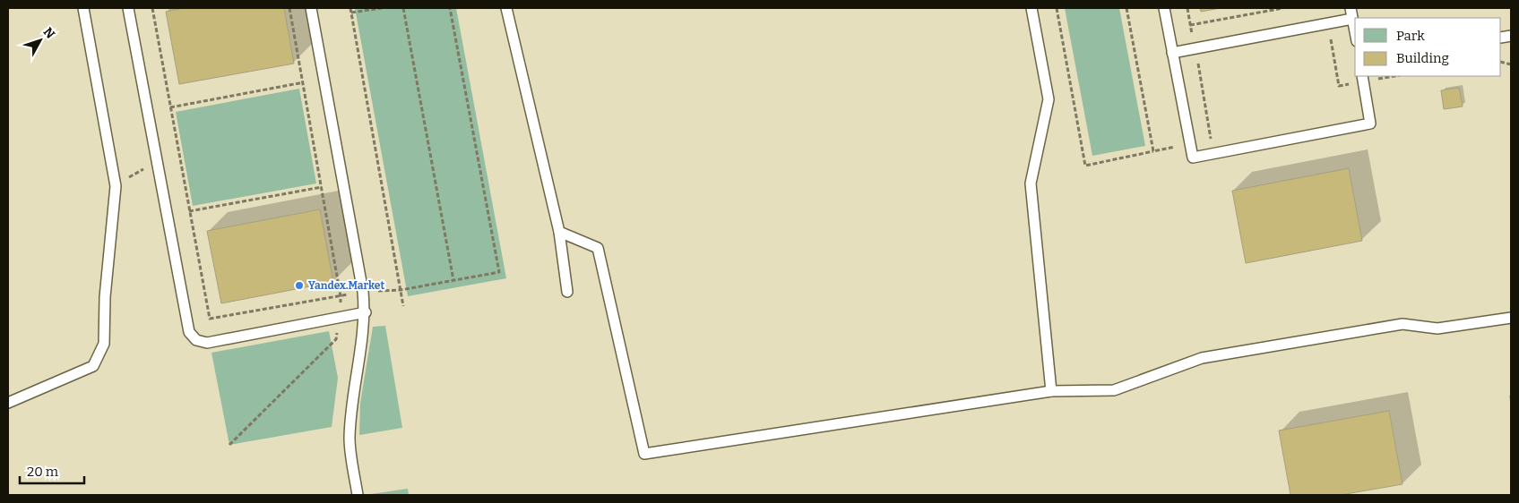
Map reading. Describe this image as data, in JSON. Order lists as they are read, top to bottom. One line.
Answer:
{"places":["Yandex.Market"],"legend":["Park","Building"],"scale_bar":"20 m","north":"top right"}
